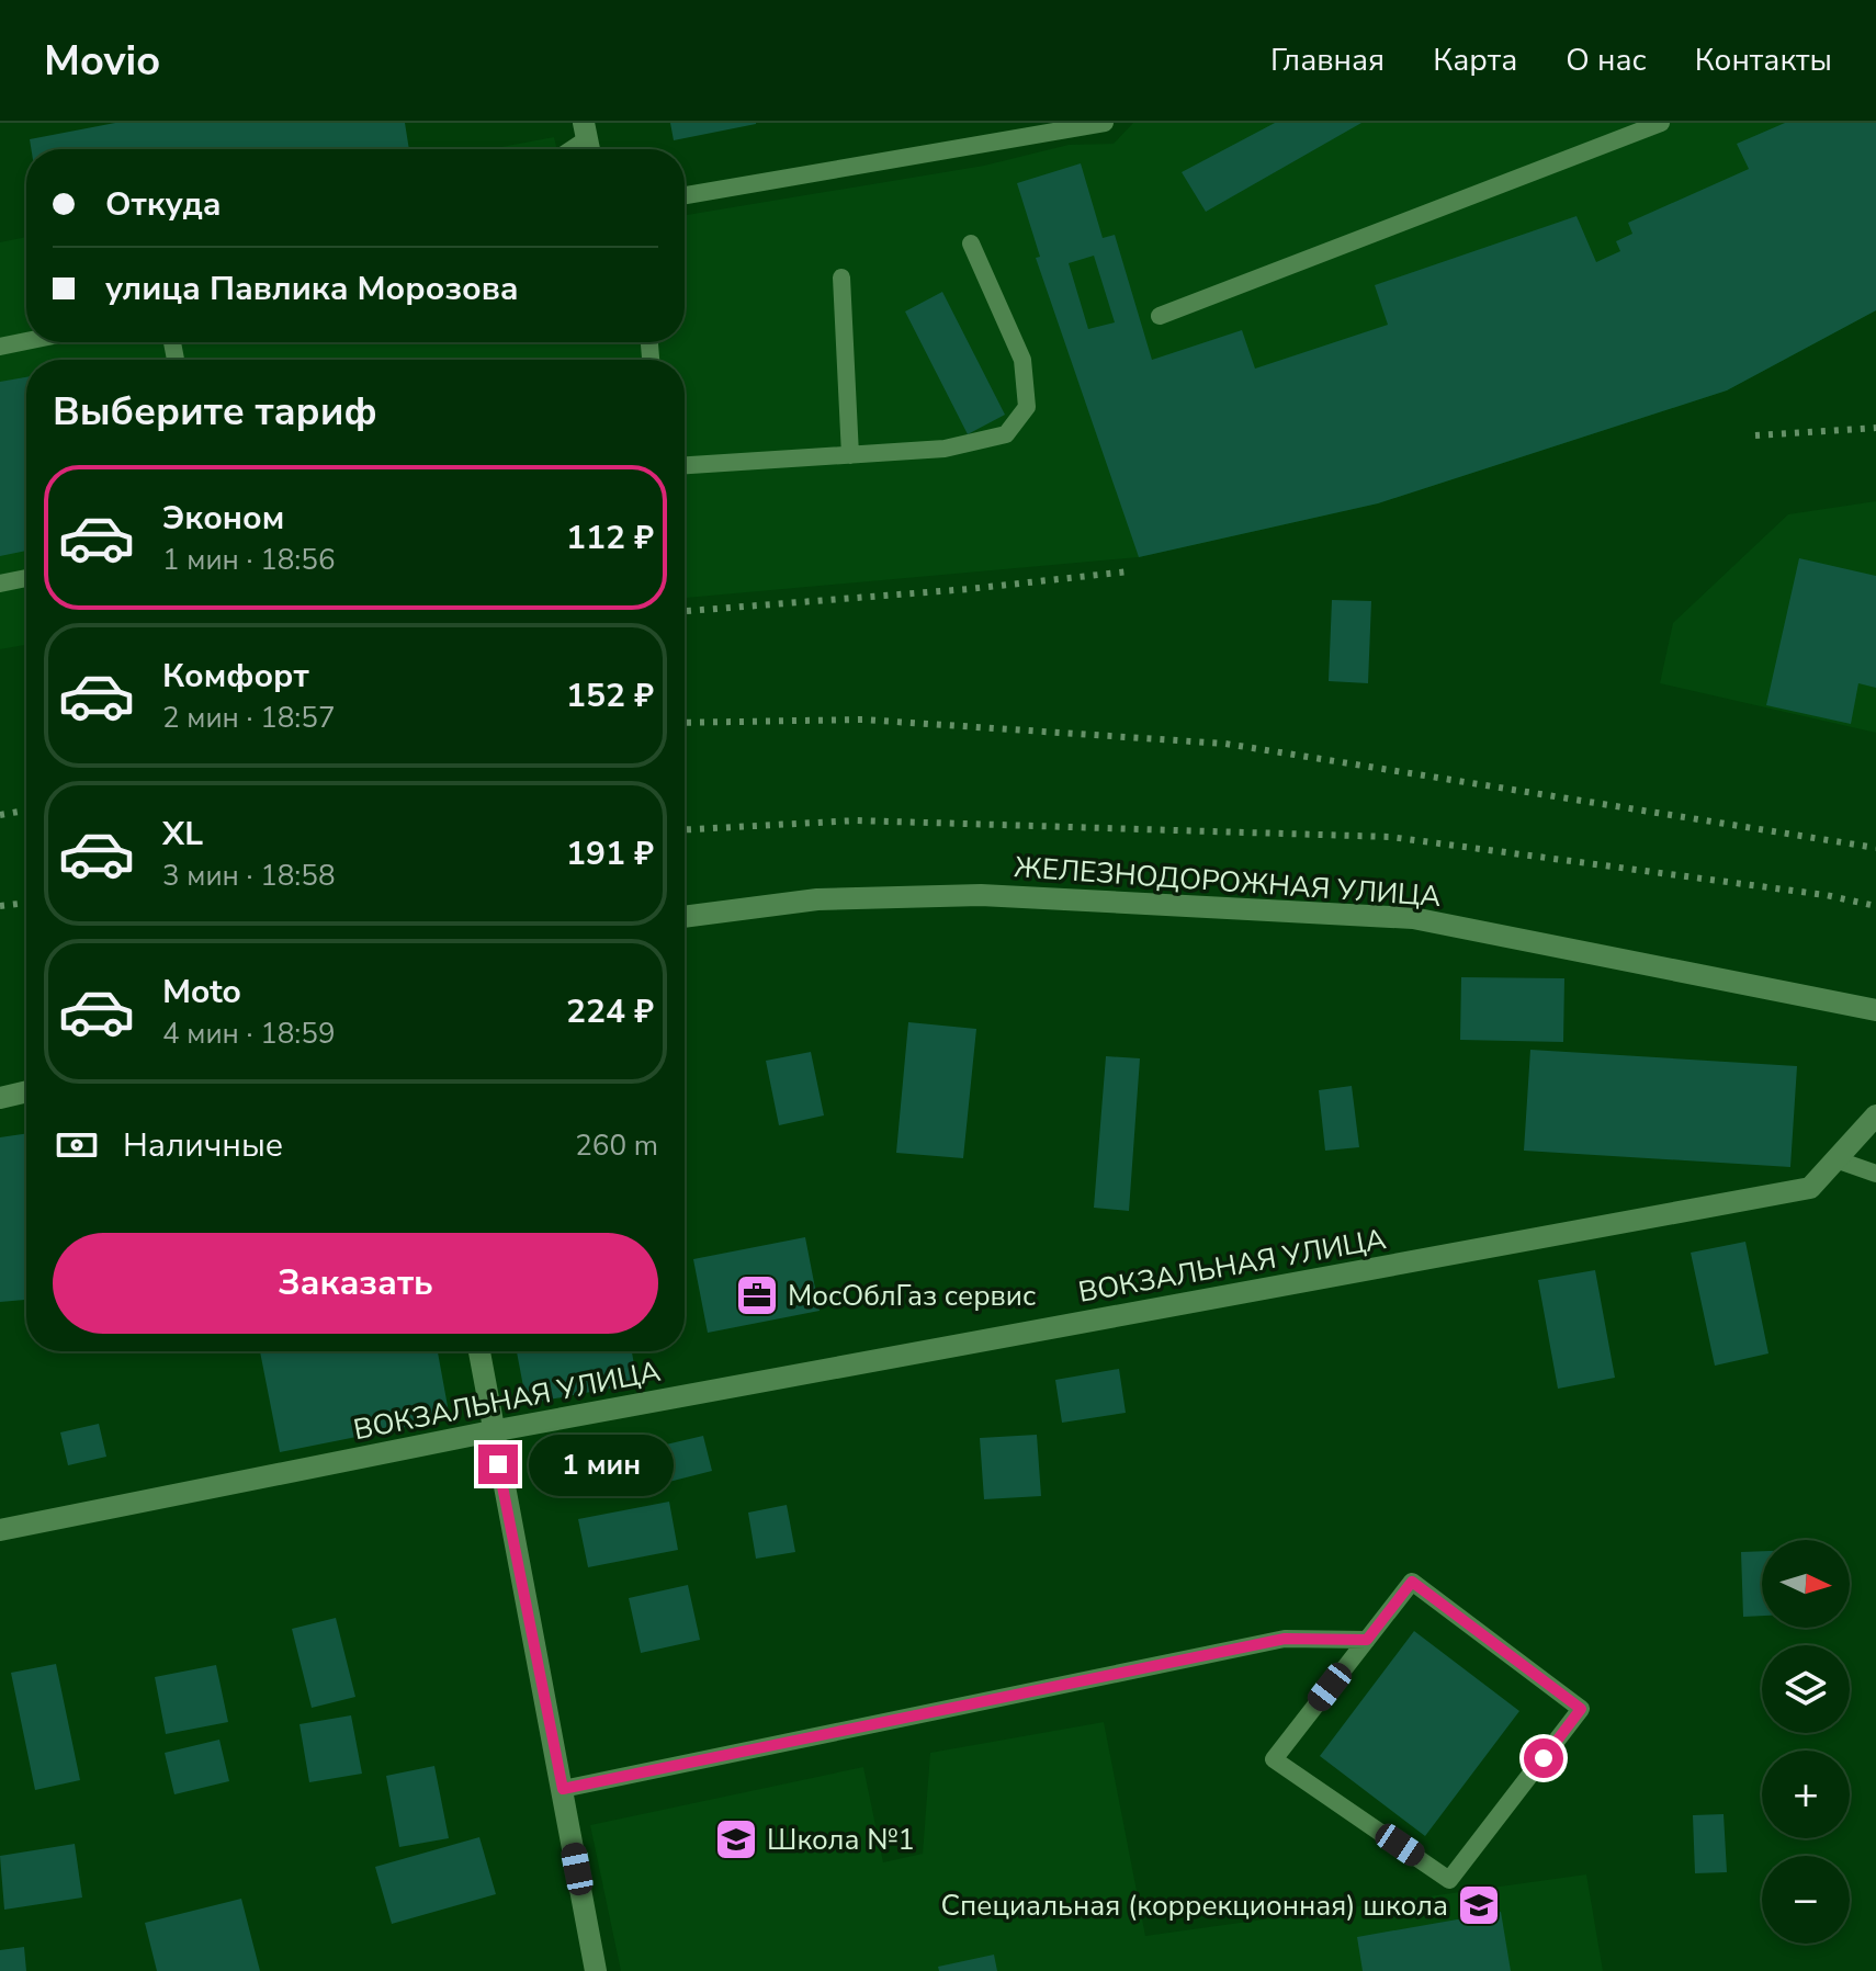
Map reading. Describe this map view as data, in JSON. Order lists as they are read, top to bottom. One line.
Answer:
{"streets":{"street":["ЖЕЛЕЗНОДОРОЖНАЯ УЛИЦА","ВОКЗАЛЬНАЯ УЛИЦА"]},"places":{"office":["МосОблГаз сервис"],"school or university":["Школа №1","Специальная (коррекционная) школа"]},"north":"right","page":{"header":"Movio","nav":["Главная","Карта","О нас","Контакты"],"banner":["Откуда","улица Павлика Морозова"],"heading":"Выберите тариф","list":[{"name":"Эконом","note":"1 мин · 18:56","value":"112 ₽"},{"name":"Комфорт","note":"2 мин · 18:57","value":"152 ₽"},{"name":"XL","note":"3 мин · 18:58","value":"191 ₽"},{"name":"Moto","note":"4 мин · 18:59","value":"224 ₽"}],"pay":["Наличные","260 m"],"buttons":"Заказать","bubble":"1 мин","map_buttons":["+","−"]}}
